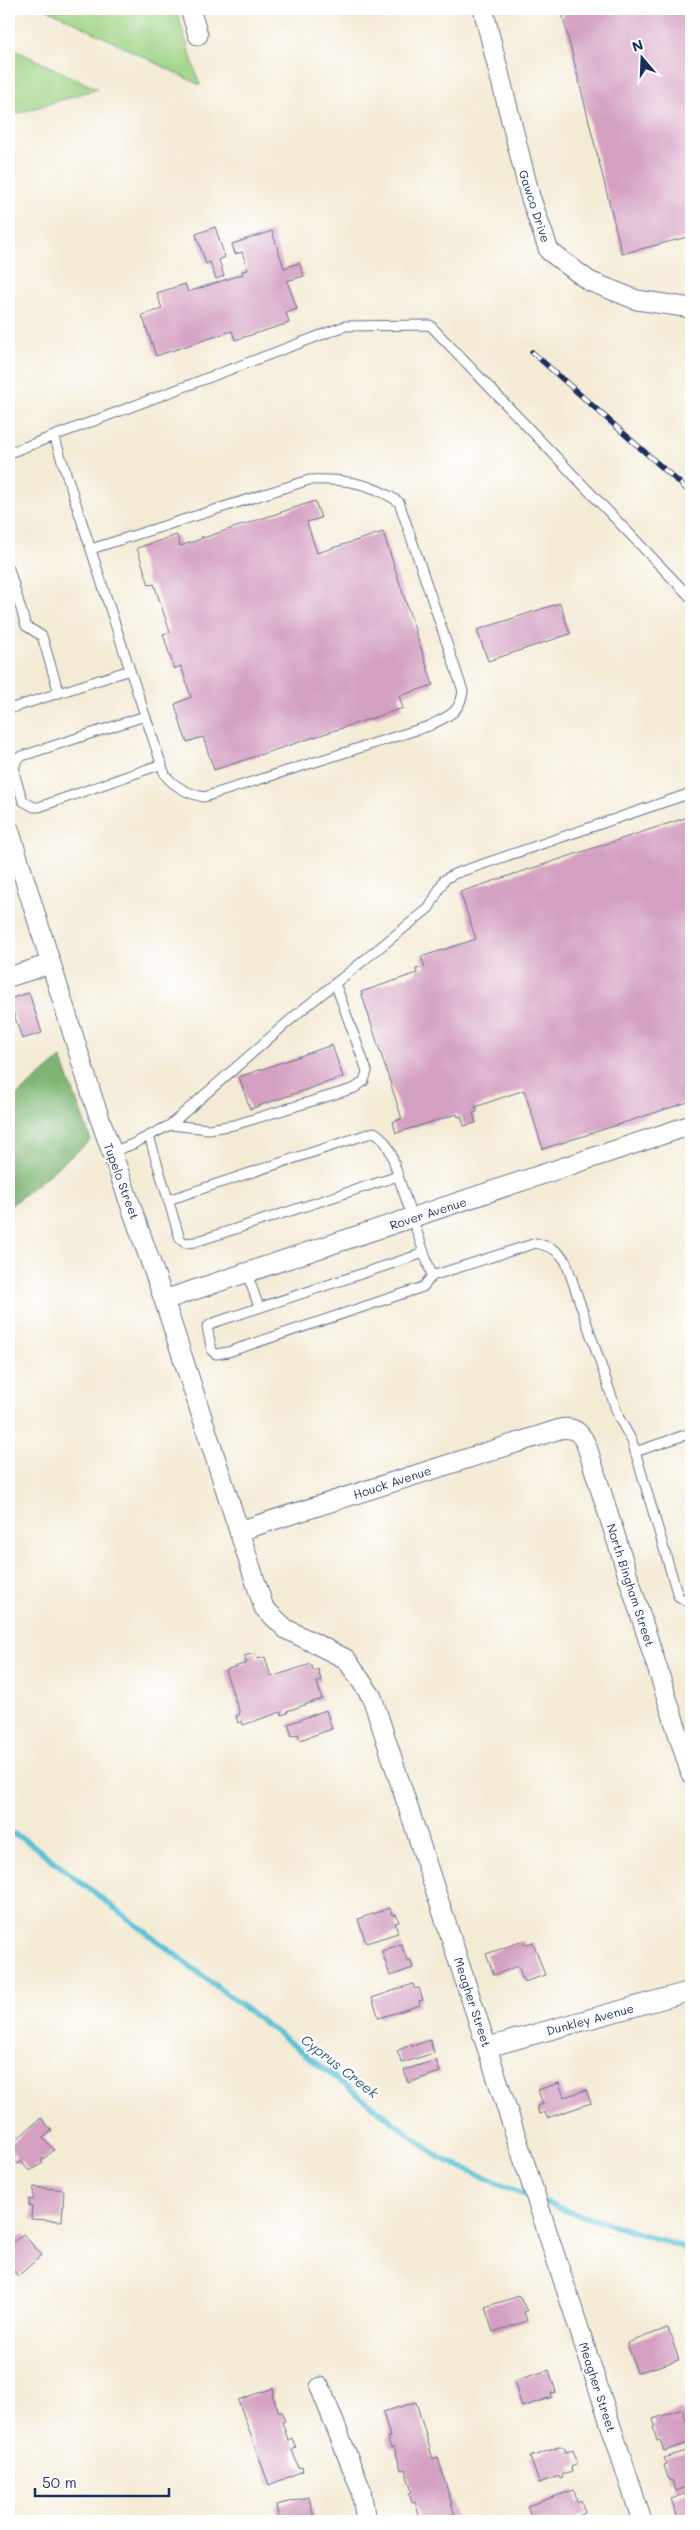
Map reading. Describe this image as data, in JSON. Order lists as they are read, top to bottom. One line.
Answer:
{"streets":{"street":["Gawco Drive","Tupelo Street","Rover Avenue","Houck Avenue","North Bingham Street","Meagher Street","Dunkley Avenue"]},"crossings":[["Tupelo Street","Rover Avenue"],["Tupelo Street","Houck Avenue"],["Tupelo Street","Meagher Street"],["Houck Avenue","North Bingham Street"],["Houck Avenue","Meagher Street"],["Meagher Street","Dunkley Avenue"]],"water":["Cyprus Creek"],"scale_bar":"50 m","north":"top"}
